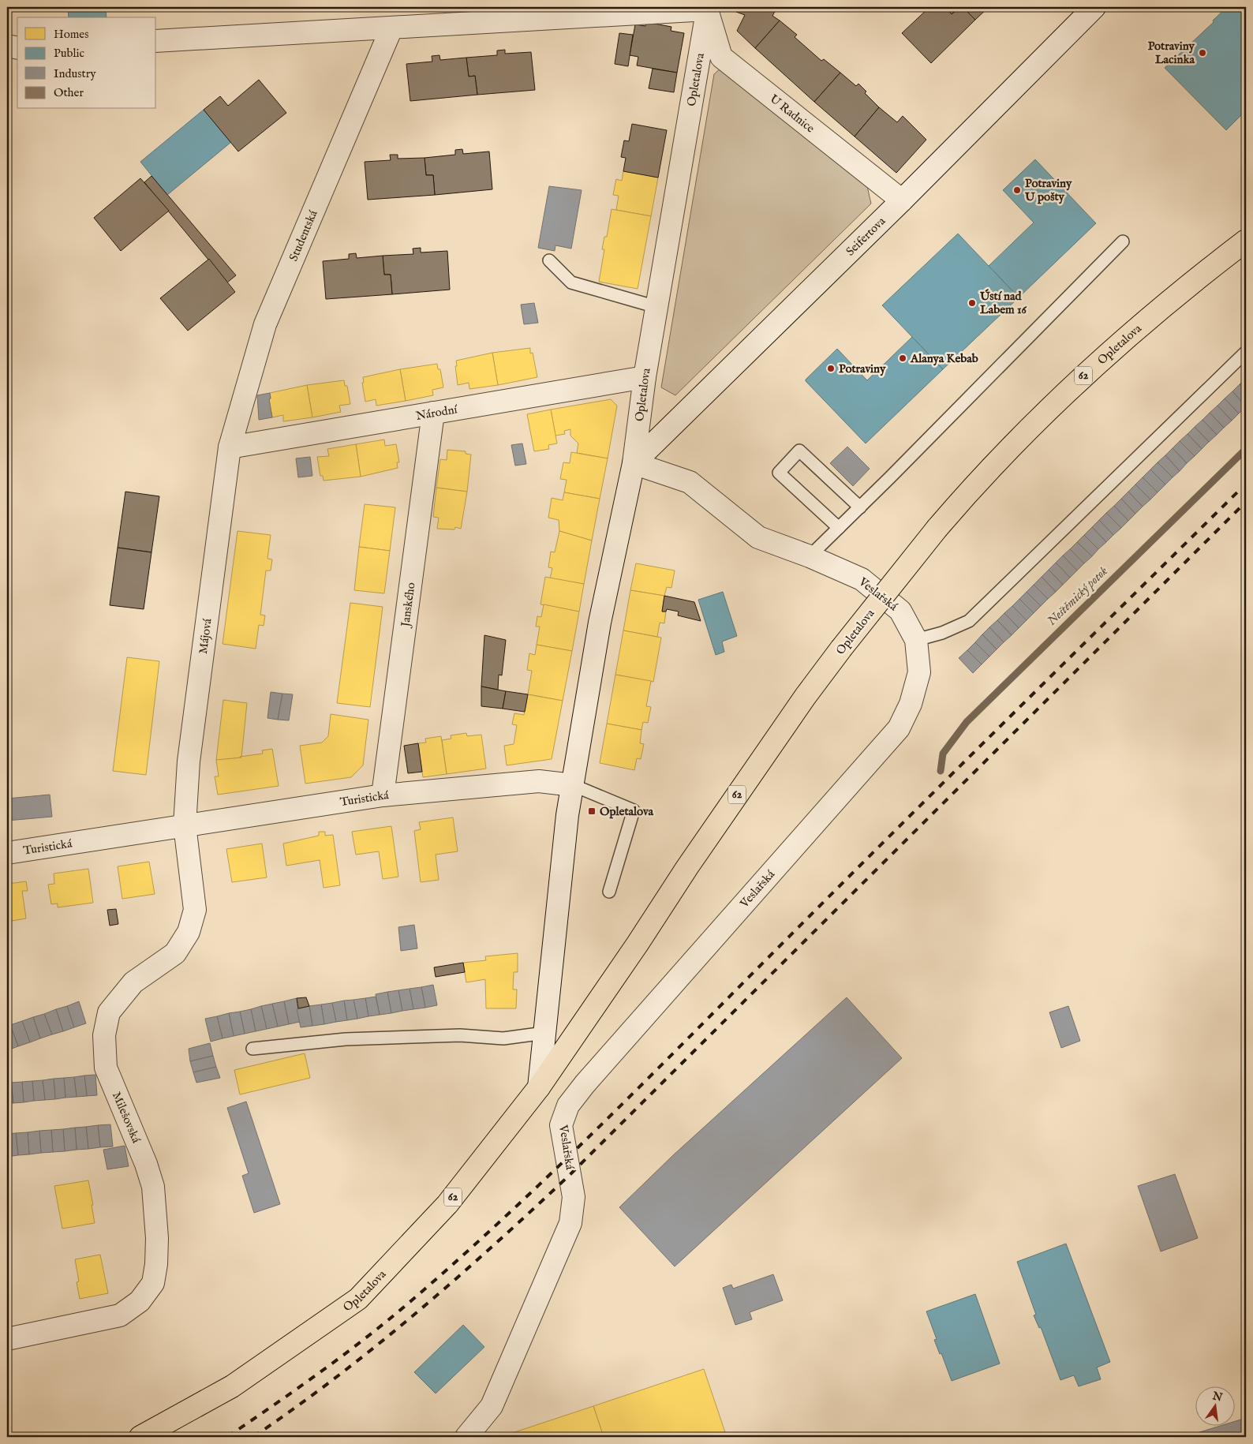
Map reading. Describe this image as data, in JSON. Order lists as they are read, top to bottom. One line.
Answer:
{"streets":{"main road":["Opletalova","62"],"street":["U Radnice","Studentská","Seifertova","Národní","Veslařská","Janského","Májová","Turistická","Milešovská"]},"crossings":[["Opletalova","U Radnice"],["Opletalova","Seifertova"],["Opletalova","Národní"],["Opletalova","Veslařská"],["Opletalova","Turistická"],["U Radnice","Seifertova"],["Studentská","Národní"],["Studentská","Májová"],["Seifertova","Veslařská"],["Národní","Janského"],["Národní","Májová"],["Janského","Turistická"],["Májová","Turistická"],["Májová","Milešovská"],["Turistická","Milešovská"]],"water":["Neštěmický potok"],"places":{"other":["Potraviny Lacinka","Potraviny U pošty","Ústí nad Labem 16","Alanya Kebab","Potraviny"],"transit":["Opletalova"]},"legend":["Homes","Public","Industry","Other"],"north":"top"}
